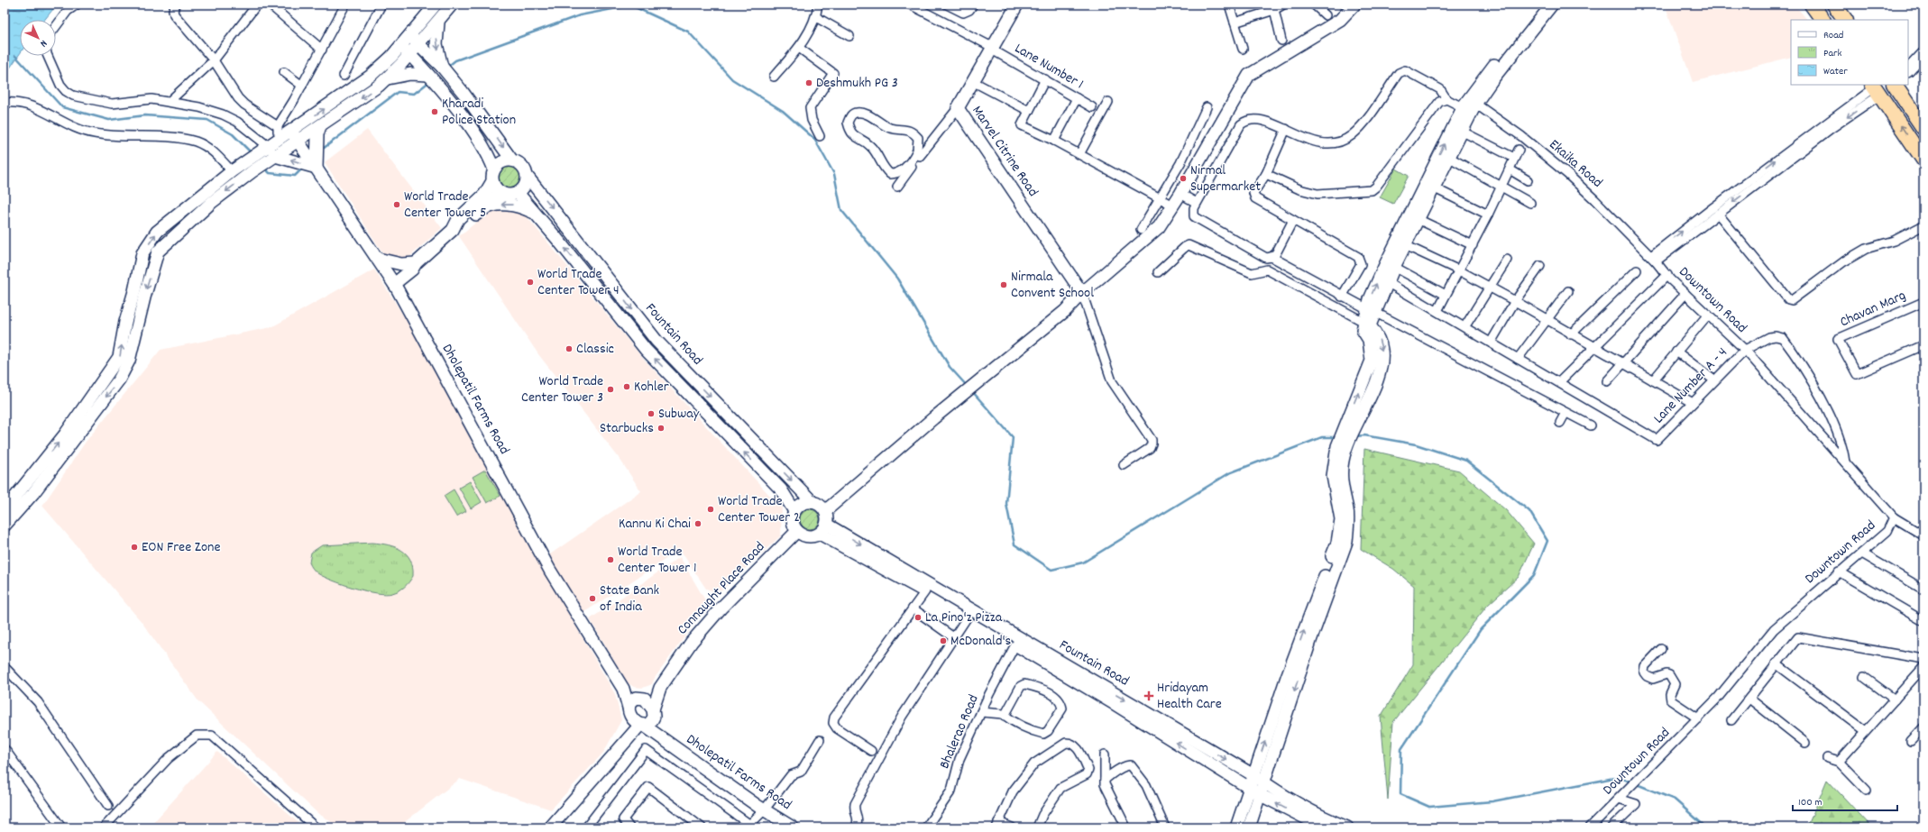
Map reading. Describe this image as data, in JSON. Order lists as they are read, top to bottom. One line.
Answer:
{"streets":{"street":["Lane Number 1","Marvel Citrine Road","Ekaika Road","Downtown Road","Chavan Marg","Fountain Road","Lane Number A - 4","Dholepatil Farms Road","Connaught Place Road","Bhalerao Road"]},"crossings":[["Ekaika Road","Downtown Road"],["Downtown Road","Lane Number A - 4"],["Fountain Road","Connaught Place Road"],["Fountain Road","Bhalerao Road"],["Dholepatil Farms Road","Connaught Place Road"]],"places":{"other":["Deshmukh PG 3","Kharadi Police Station","Nirmal Supermarket","World Trade Center Tower 5","World Trade Center Tower 4","Nirmala Convent School","Classic","Kohler","World Trade Center Tower 3","Subway","Starbucks","World Trade Center Tower 2","Kannu Ki Chai","EON Free Zone","World Trade Center Tower 1","State Bank of India","La Pino'z Pizza","McDonald's"],"health":["Hridayam Health Care"]},"legend":["Road","Park","Water"],"scale_bar":"100 m","north":"bottom right"}
